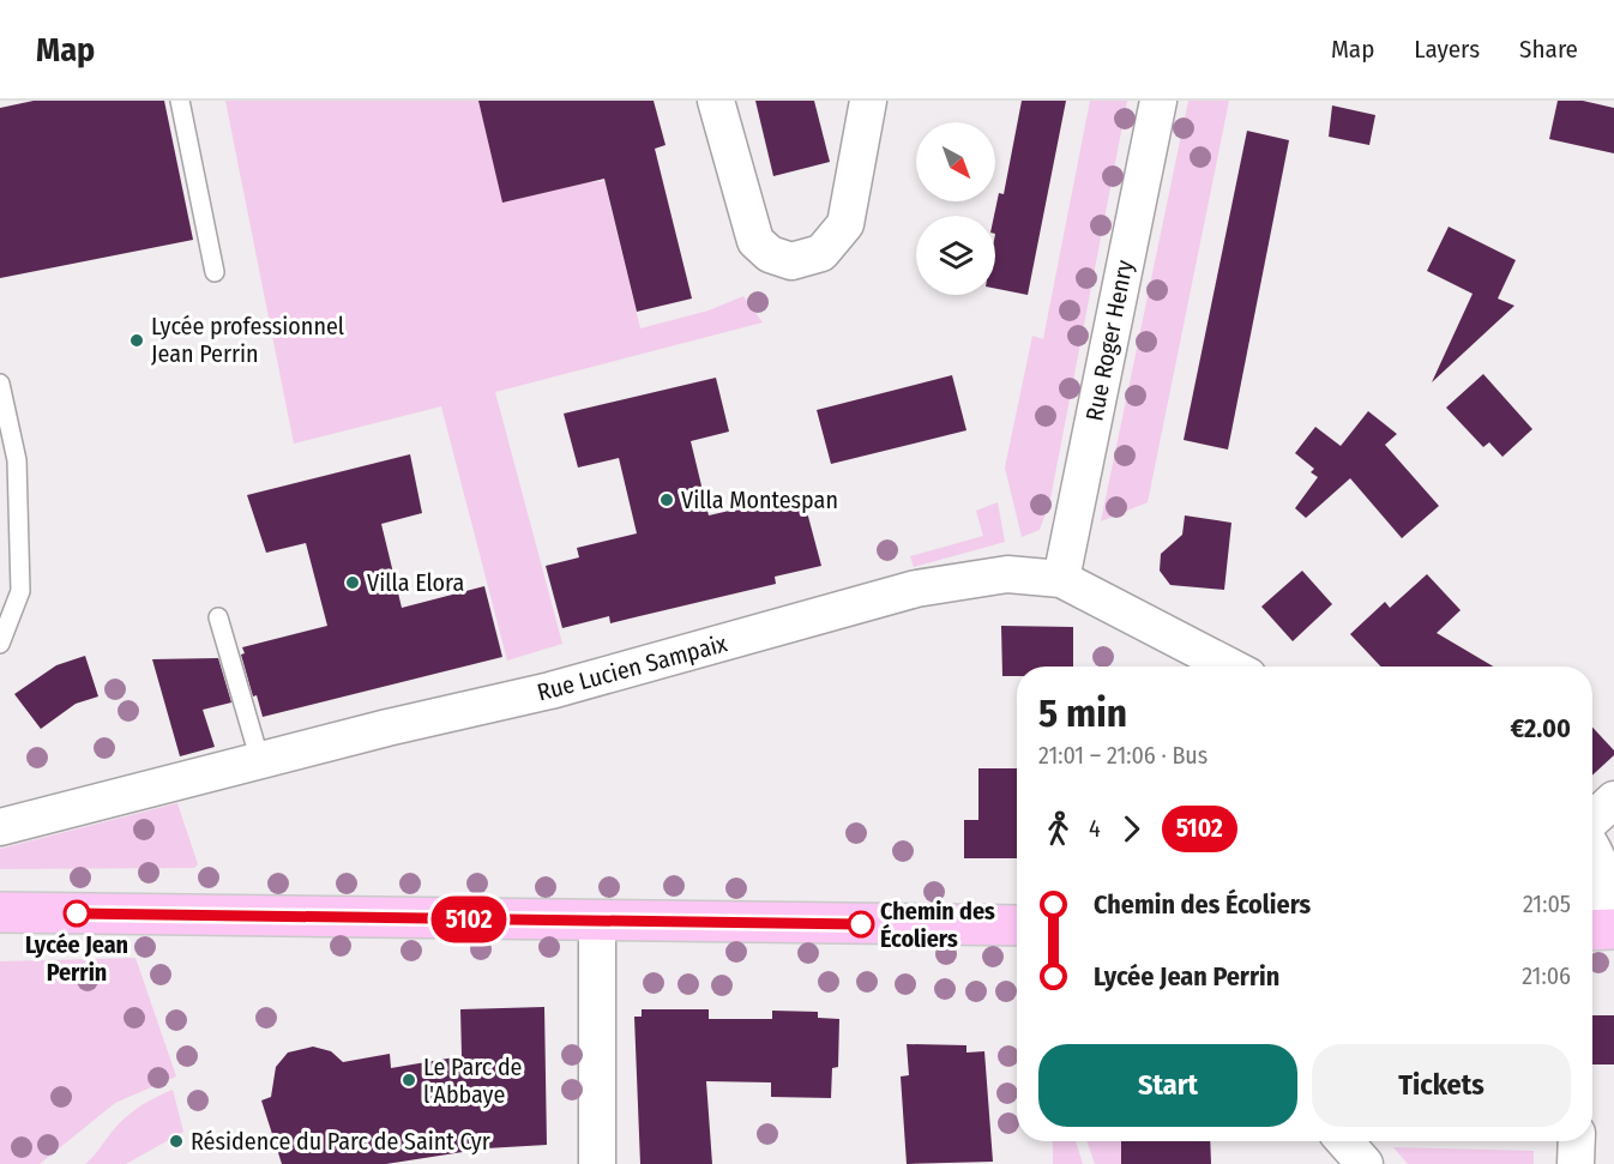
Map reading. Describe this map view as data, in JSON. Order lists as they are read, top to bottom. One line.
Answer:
{"streets":{"street":["Rue Roger Henry","Rue Lucien Sampaix"]},"crossings":[["Rue Roger Henry","Rue Lucien Sampaix"]],"places":["Lycée professionnel Jean Perrin","Villa Montespan","Villa Elora","Lycée Jean Perrin","Chemin des Écoliers","Le Parc de l'Abbaye","Résidence du Parc de Saint Cyr"],"lines":["bus line 5102"],"north":"bottom right","page":{"header":"Map","nav":["Map","Layers","Share"],"on_map":"5102","heading":["5 min","21:01 – 21:06 · Bus","€2.00"],"legs":["4","5102"],"list":[{"name":"Chemin des Écoliers","value":"21:05"},{"name":"Lycée Jean Perrin","value":"21:06"}],"buttons":["Start","Tickets"]}}
